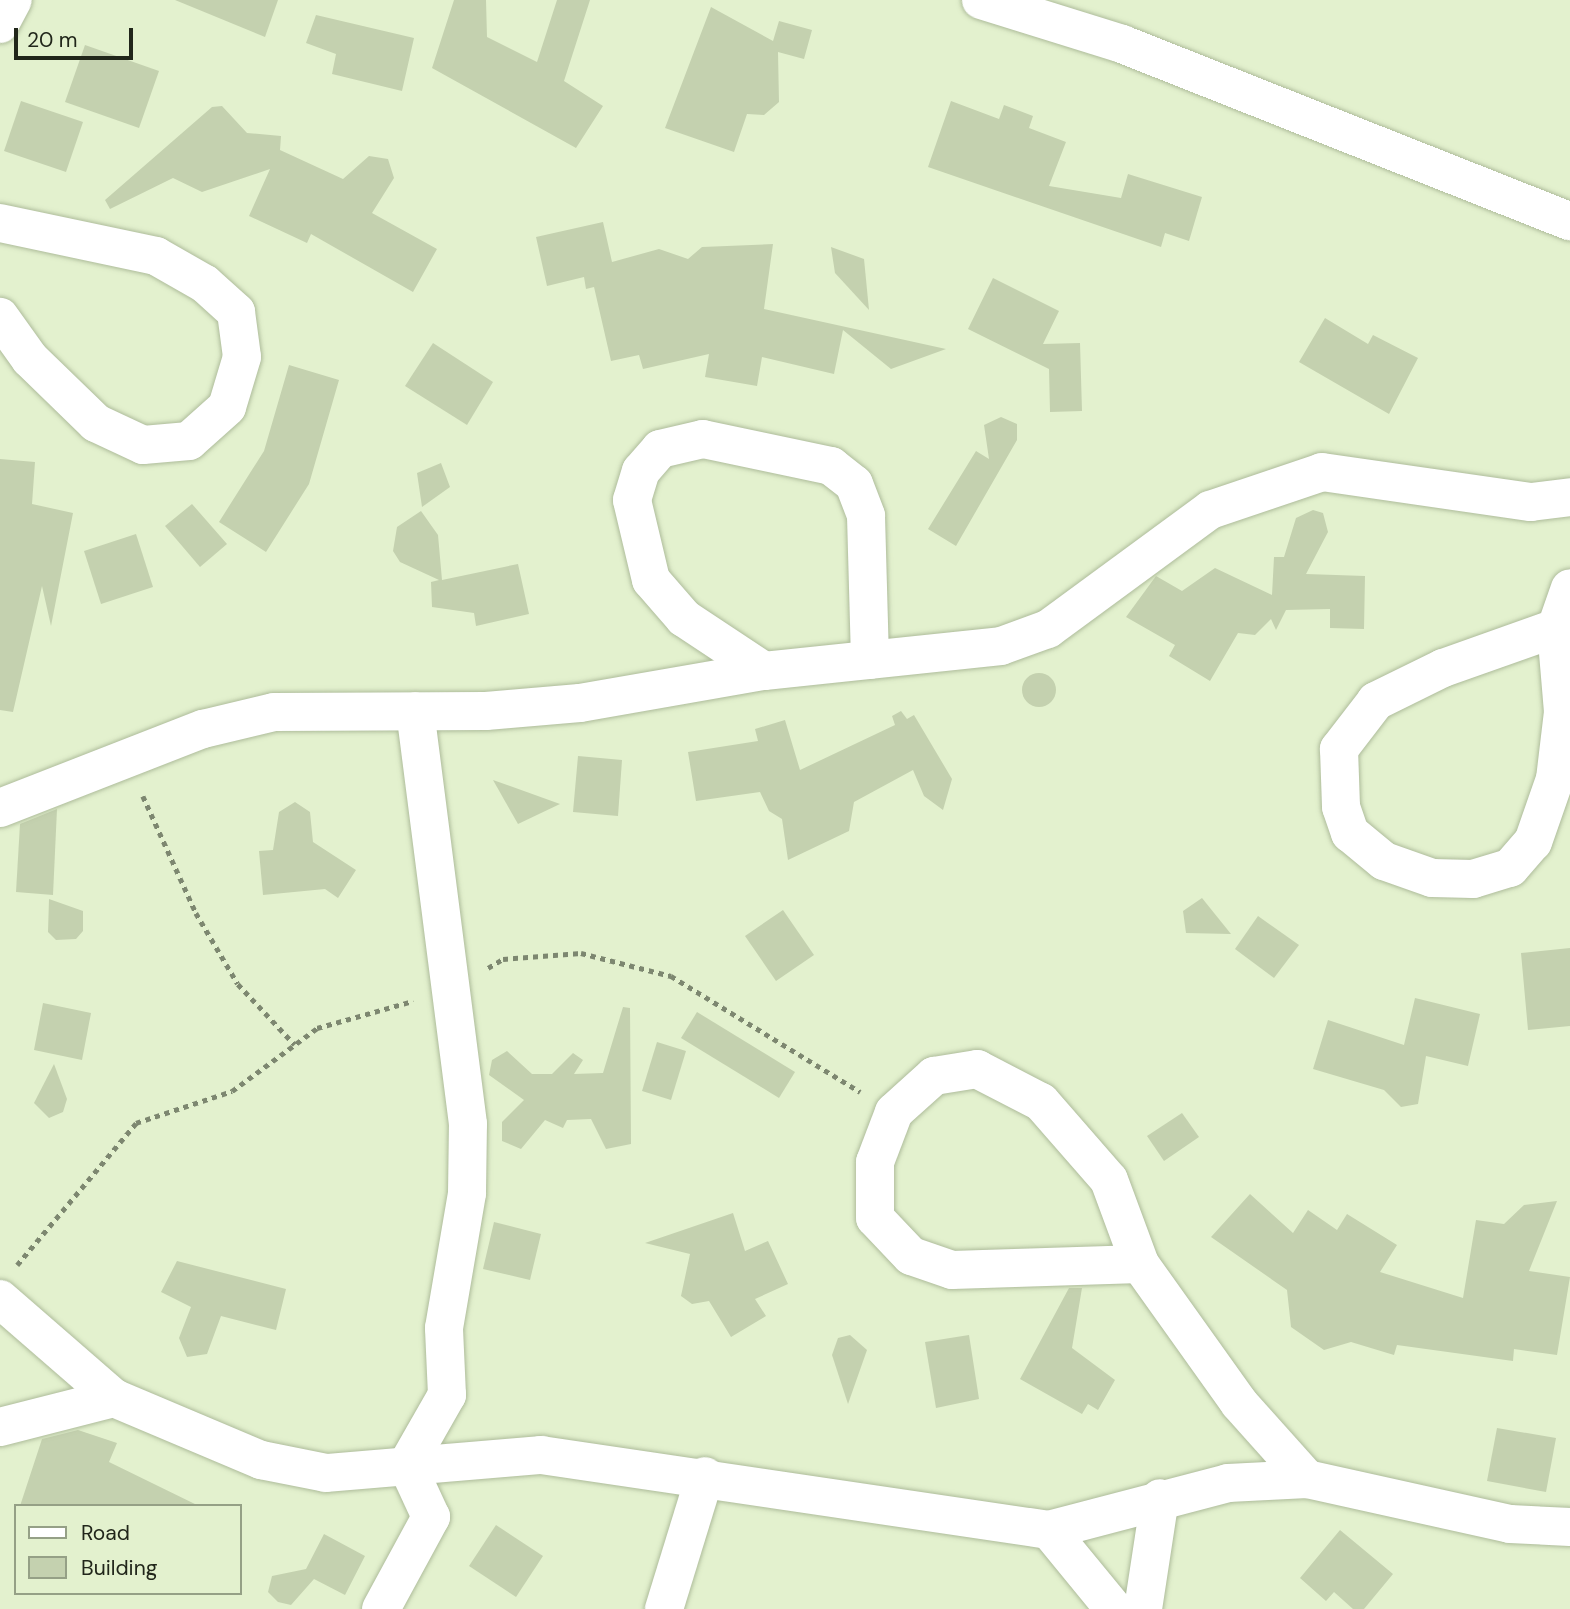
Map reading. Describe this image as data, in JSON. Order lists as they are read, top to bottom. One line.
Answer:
{"legend":["Road","Building"],"scale_bar":"20 m"}
